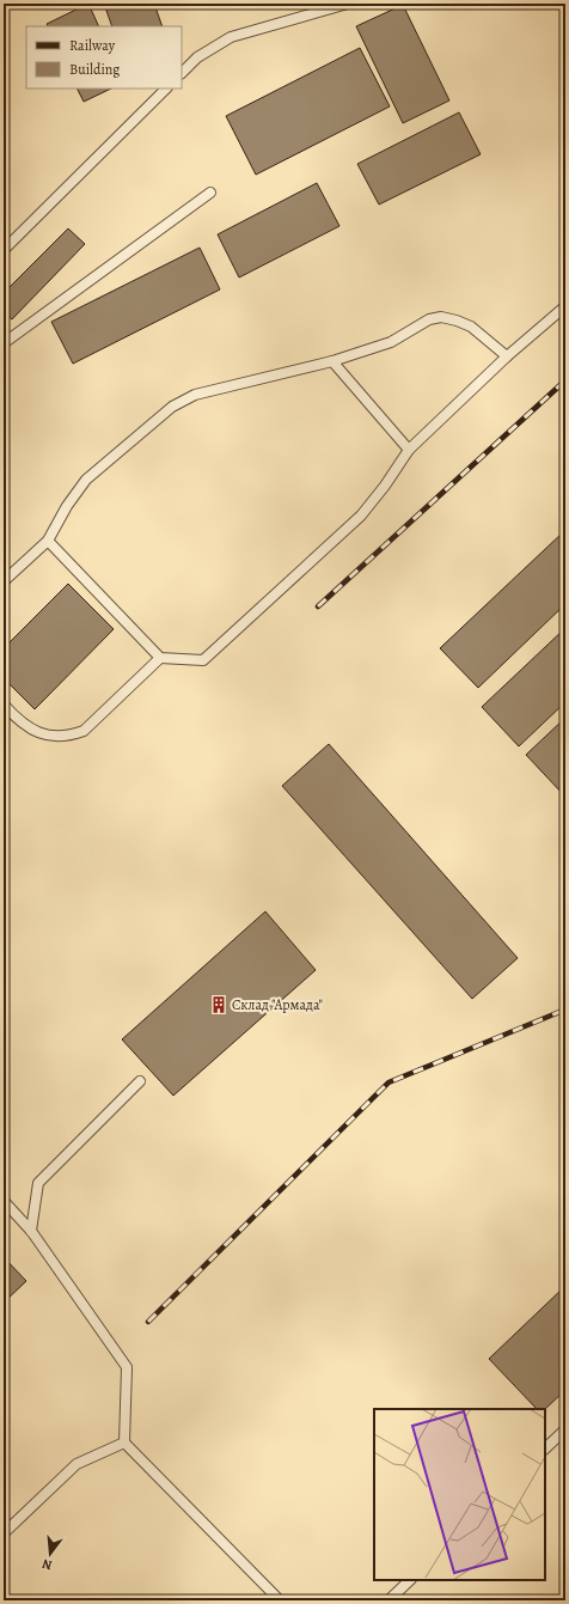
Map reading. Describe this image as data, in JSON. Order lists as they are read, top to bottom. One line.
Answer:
{"places":{"building":["Склад \"Армада\""]},"legend":["Railway","Building"],"north":"bottom"}
